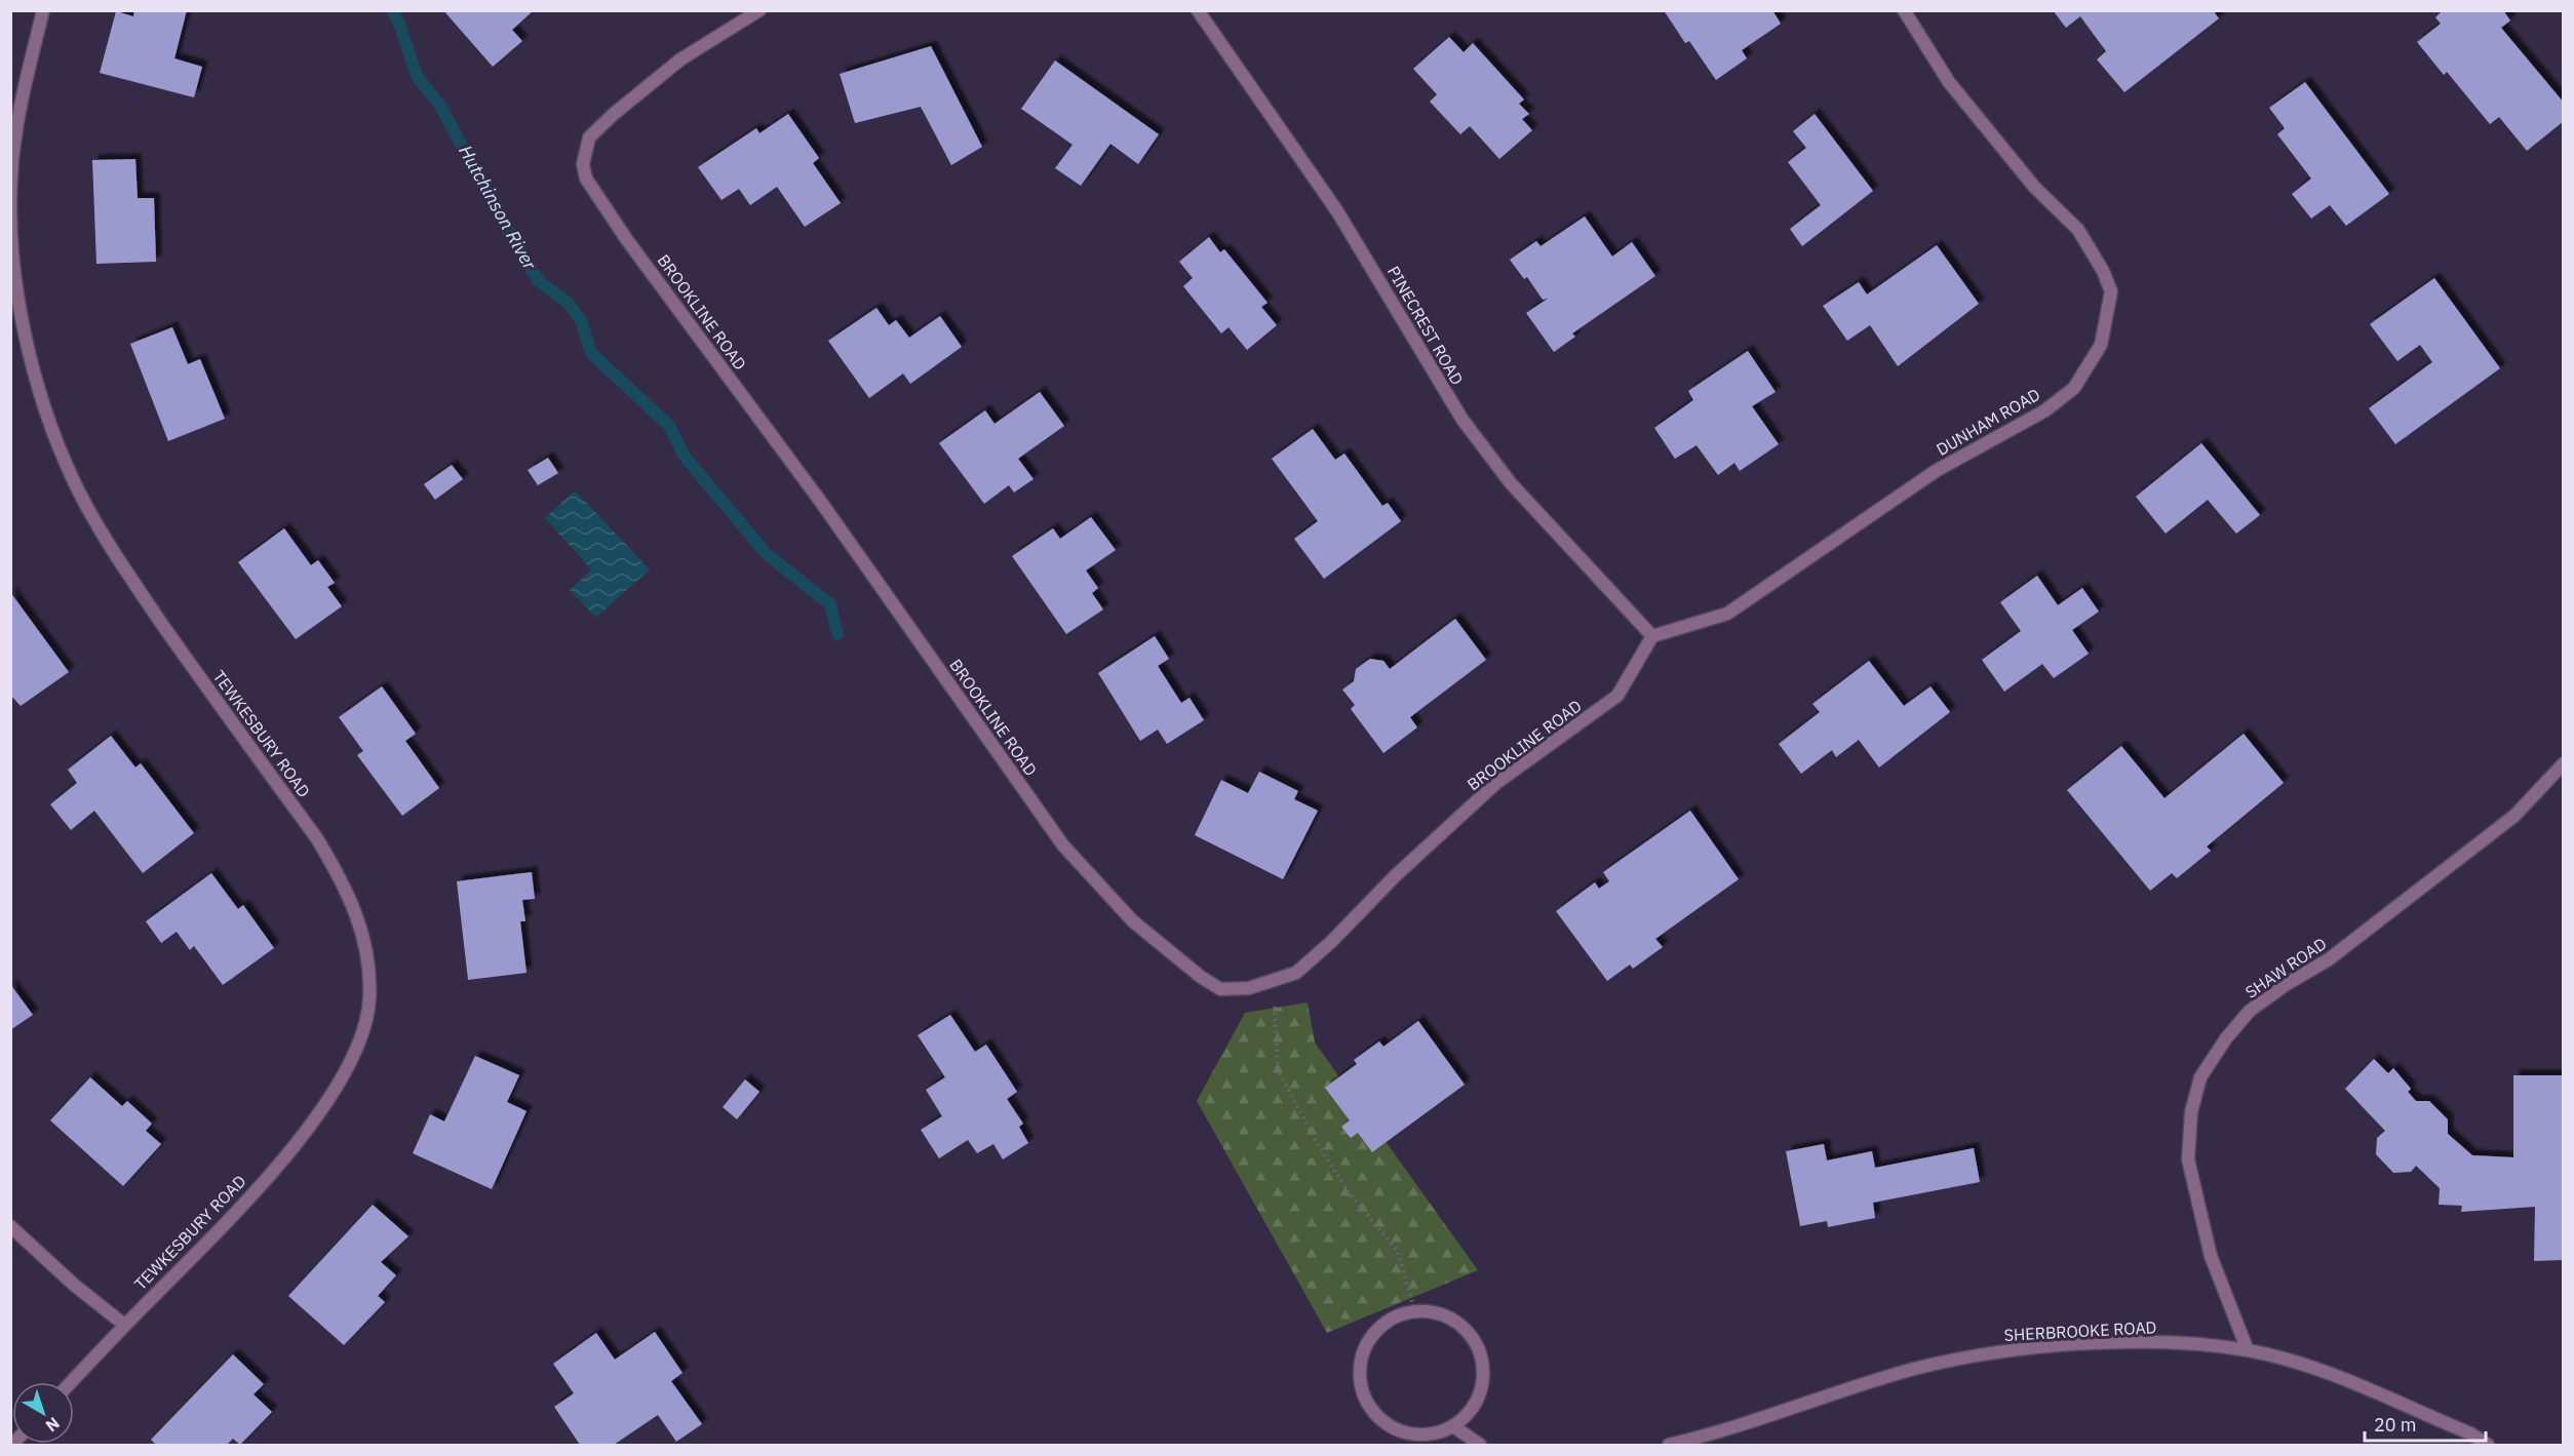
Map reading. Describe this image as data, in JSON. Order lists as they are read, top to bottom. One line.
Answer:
{"streets":{"street":["BROOKLINE ROAD","PINECREST ROAD","DUNHAM ROAD","TEWKESBURY ROAD","SHAW ROAD","SHERBROOKE ROAD"]},"crossings":[["BROOKLINE ROAD","PINECREST ROAD"],["BROOKLINE ROAD","DUNHAM ROAD"],["PINECREST ROAD","DUNHAM ROAD"],["SHAW ROAD","SHERBROOKE ROAD"]],"water":["Hutchinson River"],"scale_bar":"20 m","north":"bottom right"}
